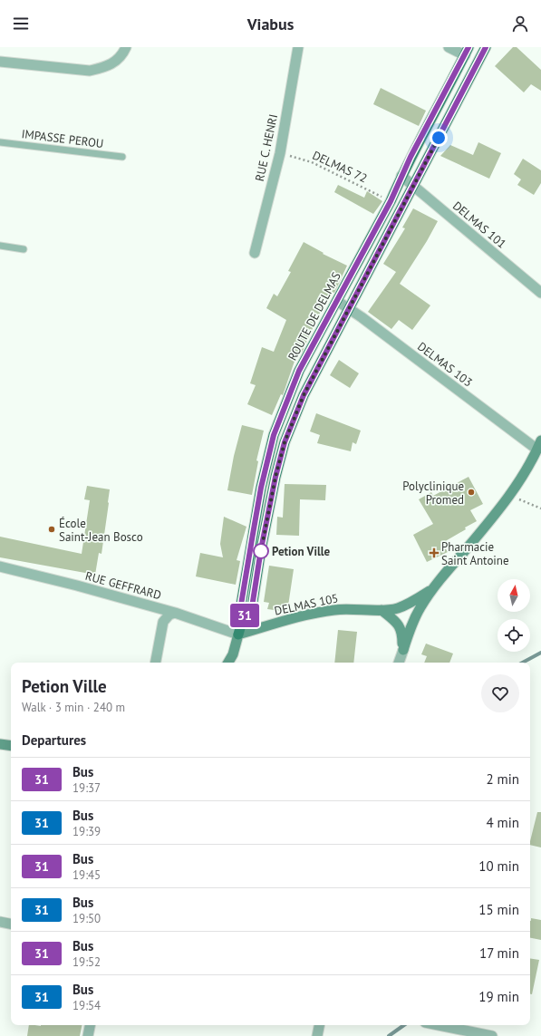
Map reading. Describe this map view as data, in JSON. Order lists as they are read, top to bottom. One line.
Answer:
{"streets":{"main road":["ROUTE DE DELMAS","DELMAS 105"],"street":["RUE C. HENRI","DELMAS 101","DELMAS 103","RUE GEFFRARD"],"lane":["IMPASSE PEROU"],"path":["DELMAS 72"]},"crossings":[["RUE C. HENRI","DELMAS 72"],["DELMAS 72","ROUTE DE DELMAS"],["DELMAS 101","ROUTE DE DELMAS"],["ROUTE DE DELMAS","DELMAS 103"],["ROUTE DE DELMAS","RUE GEFFRARD"],["ROUTE DE DELMAS","DELMAS 105"],["RUE GEFFRARD","DELMAS 105"]],"places":{"other":["Polyclinique Promed","École Saint-Jean Bosco","Petion Ville"],"health":["Pharmacie Saint Antoine"]},"lines":["bus line 31"],"north":"top","page":{"header":"Viabus","on_map":"31","heading":[["Petion Ville","Walk · 3 min · 240 m"],"Departures"],"list":[{"mark":"31","name":"Bus","note":"19:37","value":"2 min"},{"mark":"31","name":"Bus","note":"19:39","value":"4 min"},{"mark":"31","name":"Bus","note":"19:45","value":"10 min"},{"mark":"31","name":"Bus","note":"19:50","value":"15 min"},{"mark":"31","name":"Bus","note":"19:52","value":"17 min"},{"mark":"31","name":"Bus","note":"19:54","value":"19 min"}]}}
